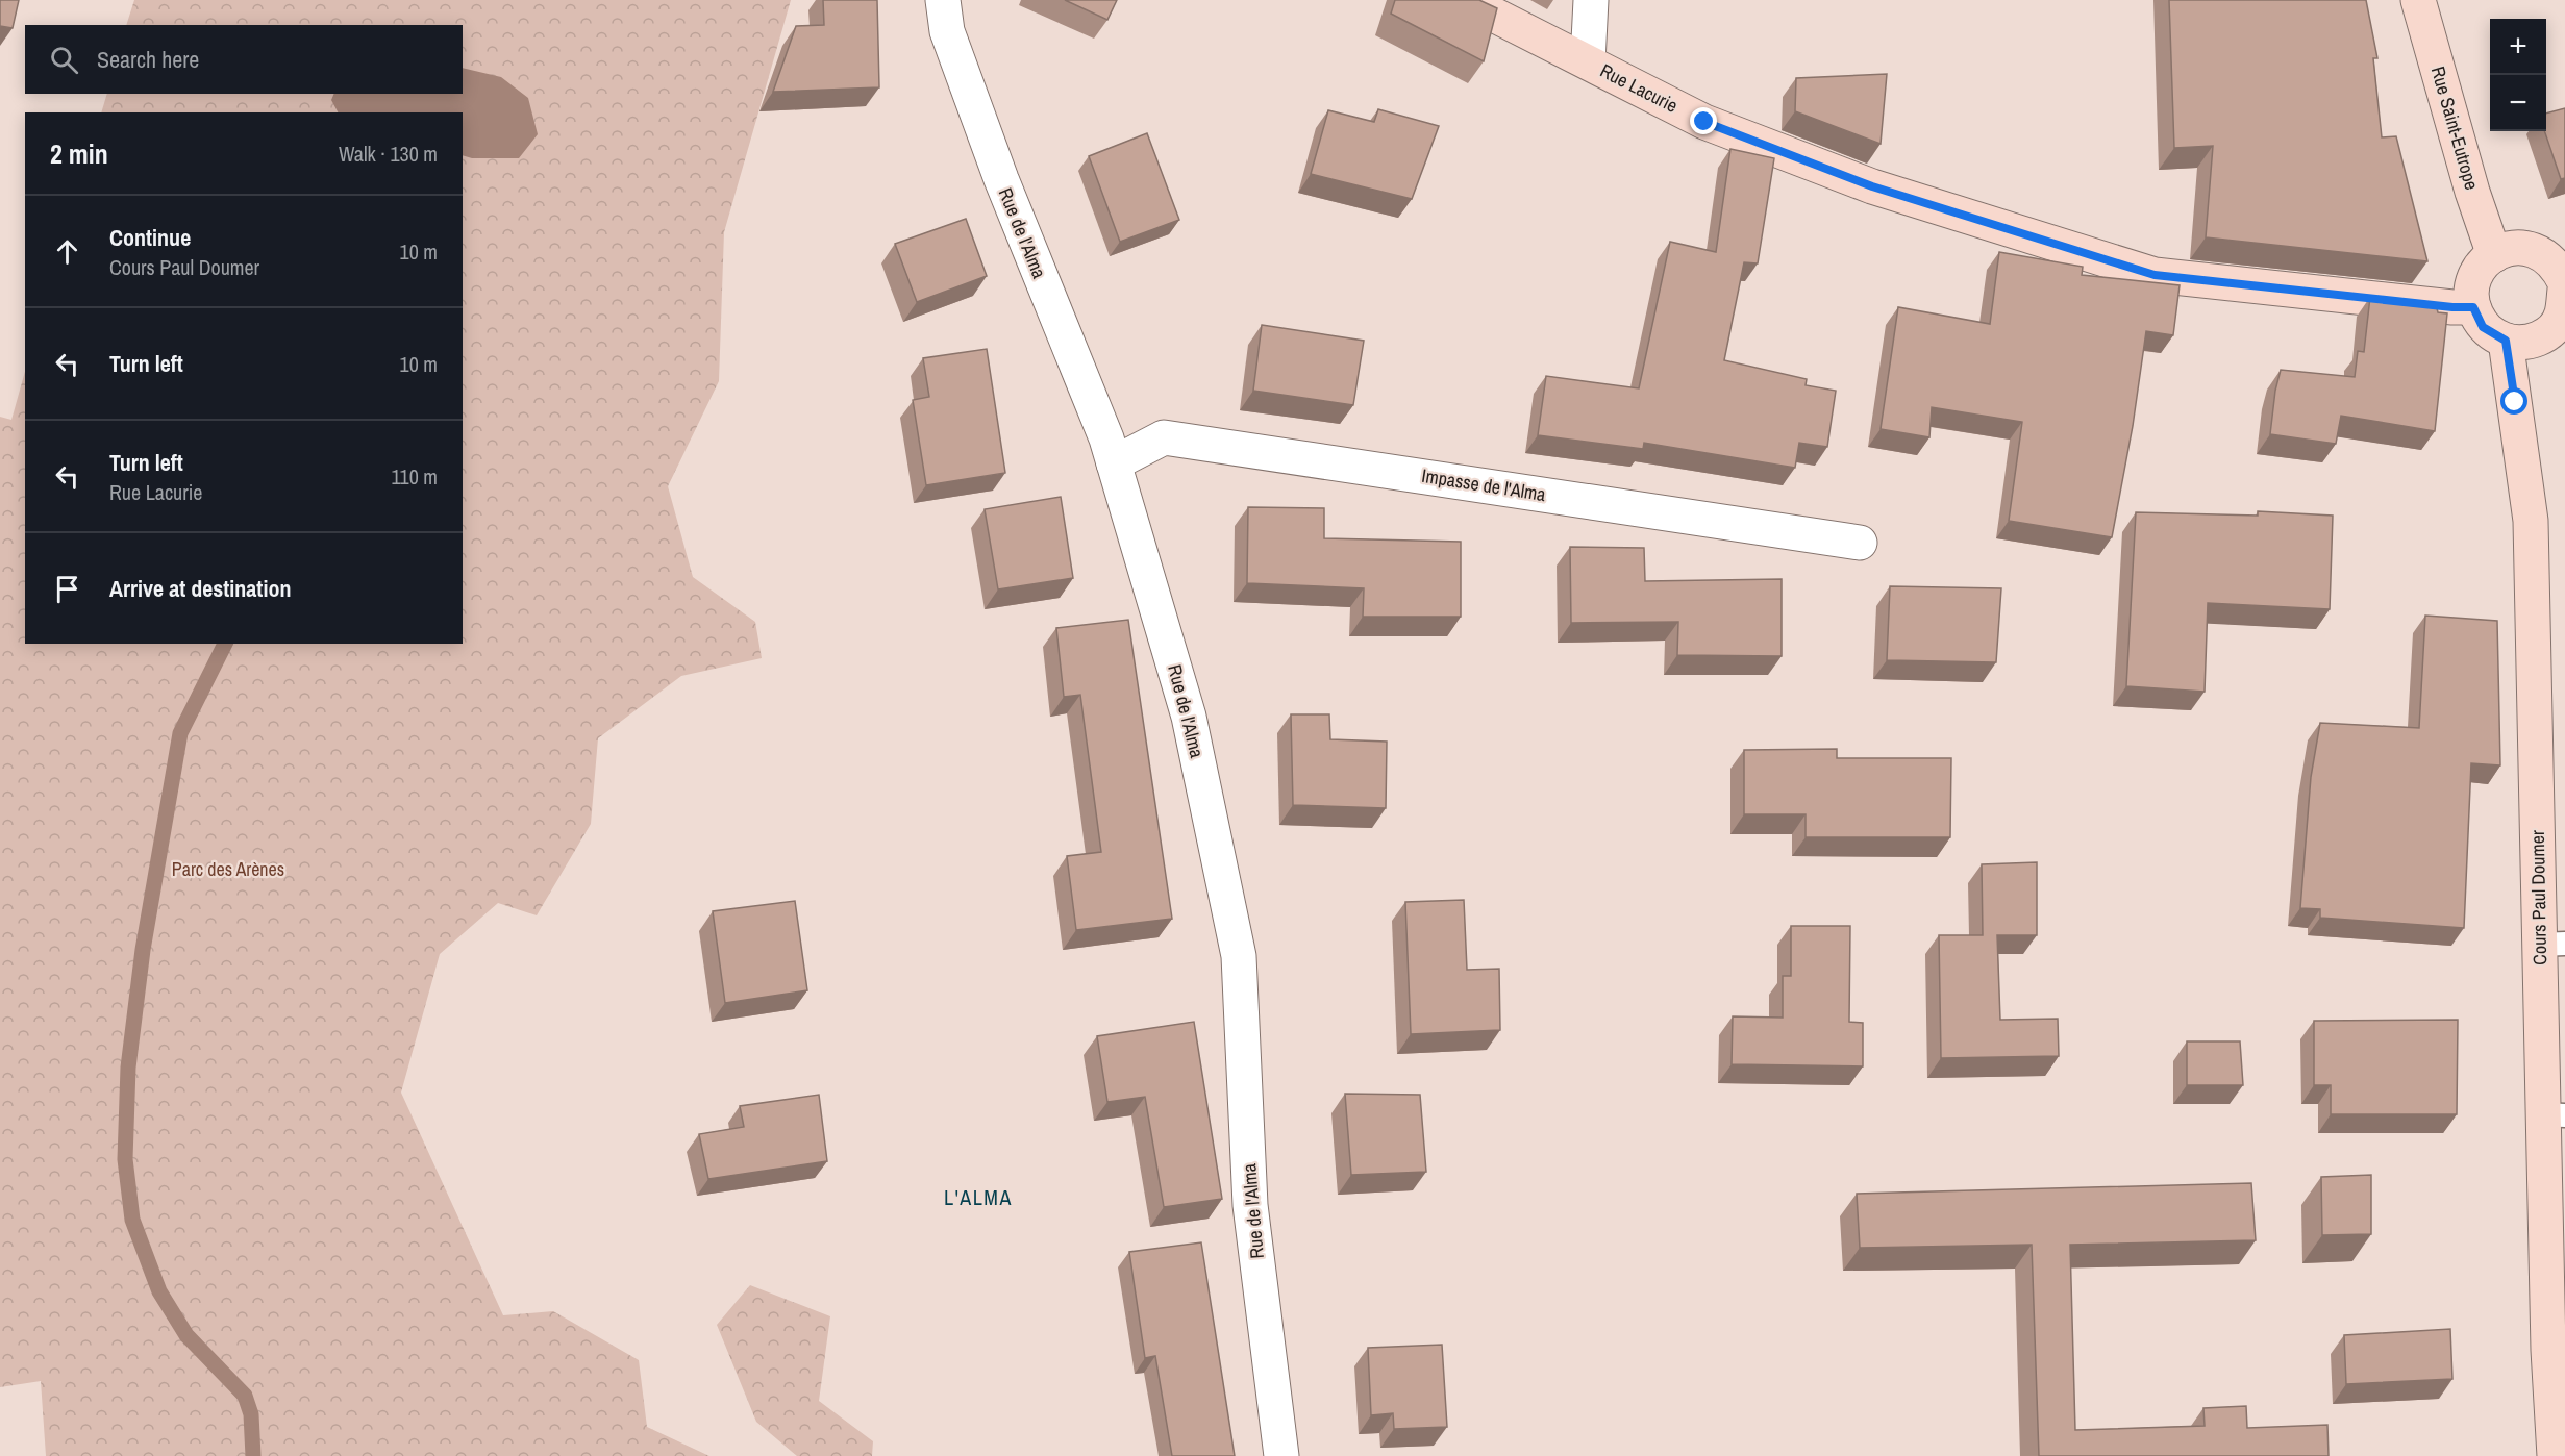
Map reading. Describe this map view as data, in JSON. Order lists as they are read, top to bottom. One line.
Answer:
{"streets":{"street":["Rue Lacurie","Rue Saint-Eutrope","Rue de l'Alma","Impasse de l'Alma","Cours Paul Doumer"]},"crossings":[["Rue de l'Alma","Impasse de l'Alma"]],"districts":["L'ALMA"],"parks":["Parc des Arènes"],"page":{"map_buttons":["+","−"],"search":"Search here","heading":["2 min","Walk · 130 m"],"list":[["Continue","Cours Paul Doumer","10 m"],["Turn left","10 m"],["Turn left","Rue Lacurie","110 m"],"Arrive at destination"]}}
